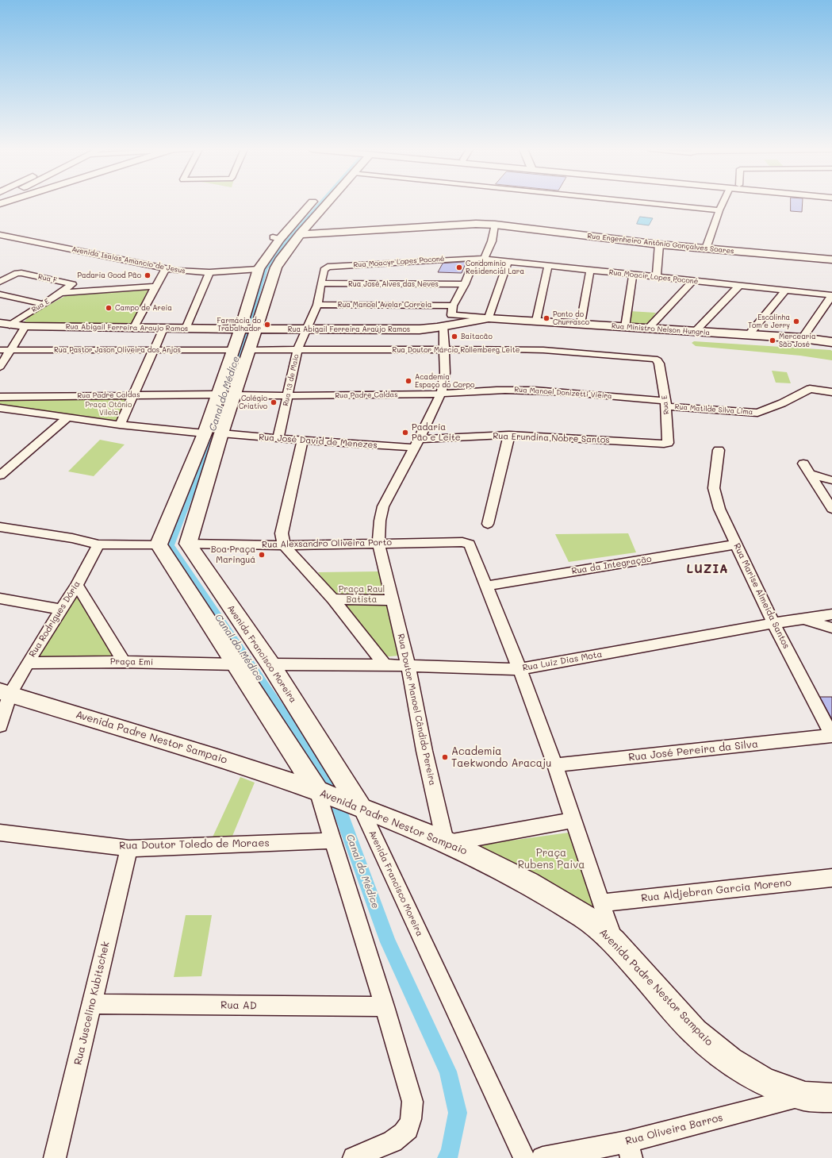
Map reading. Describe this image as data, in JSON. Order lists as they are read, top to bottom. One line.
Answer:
{"streets":{"street":["Rua Engenheiro Antônio Gonçalves Soares","Avenida Isaías Amancio de Jesus","Rua Moacyr Lopes Poconé","Rua Moacir Lopes Poconé","Rua F","Rua José Alves das Neves","Rua Manoel Avelar Correia","Rua E","Rua Abigail Ferreira Araujo Ramos","Rua Abigail Ferreira Araújo Ramos","Rua Ministro Nelson Hungria","Rua Pastor Jason Oliveira dos Anjos","Rua Doutor Márcio Rollemberg Leite","Rua 13 de Maio","Rua Manoel Donizetti Vieira","Rua Padre Caldas","Rua Matilde Silva Lima","Rua Erundina Nobre Santos","Rua José David de Menezes","Rua Alexsandro Oliveira Porto","Rua da Integração","Rua Marise Almeida Santos","Rua Rodrigues Dória","Avenida Francisco Moreira","Rua Luiz Dias Mota","Praça Emi","Rua Doutor Manoel Cândido Pereira","Avenida Padre Nestor Sampaio","Rua José Pereira da Silva","Rua Doutor Toledo de Moraes","Rua Aldjebran Garcia Moreno","Rua Juscelino Kubitschek","Rua AD","Rua Oliveira Barros"]},"crossings":[["Rua Moacyr Lopes Poconé","Rua Moacir Lopes Poconé"],["Rua Moacyr Lopes Poconé","Rua 13 de Maio"],["Rua F","Rua E"],["Rua José Alves das Neves","Rua 13 de Maio"],["Rua Manoel Avelar Correia","Rua Ministro Nelson Hungria"],["Rua Manoel Avelar Correia","Rua 13 de Maio"],["Rua E","Rua Abigail Ferreira Araujo Ramos"],["Rua E","Rua Doutor Márcio Rollemberg Leite"],["Rua E","Rua Manoel Donizetti Vieira"],["Rua E","Rua Matilde Silva Lima"],["Rua E","Rua Erundina Nobre Santos"],["Rua Abigail Ferreira Araujo Ramos","Rua Abigail Ferreira Araújo Ramos"],["Rua Abigail Ferreira Araújo Ramos","Rua Ministro Nelson Hungria"],["Rua Abigail Ferreira Araújo Ramos","Rua 13 de Maio"],["Rua Abigail Ferreira Araújo Ramos","Rua Doutor Manoel Cândido Pereira"],["Rua Ministro Nelson Hungria","Rua Doutor Manoel Cândido Pereira"],["Rua Doutor Márcio Rollemberg Leite","Rua 13 de Maio"],["Rua Doutor Márcio Rollemberg Leite","Rua Doutor Manoel Cândido Pereira"],["Rua 13 de Maio","Rua Padre Caldas"],["Rua 13 de Maio","Rua José David de Menezes"],["Rua Manoel Donizetti Vieira","Rua Padre Caldas"],["Rua Manoel Donizetti Vieira","Rua Matilde Silva Lima"],["Rua Manoel Donizetti Vieira","Rua Doutor Manoel Cândido Pereira"],["Rua Padre Caldas","Rua Doutor Manoel Cândido Pereira"],["Rua Erundina Nobre Santos","Rua José David de Menezes"],["Rua Erundina Nobre Santos","Rua Doutor Manoel Cândido Pereira"],["Rua José David de Menezes","Rua Doutor Manoel Cândido Pereira"],["Rua Alexsandro Oliveira Porto","Rua da Integração"],["Rua Alexsandro Oliveira Porto","Avenida Francisco Moreira"],["Rua Alexsandro Oliveira Porto","Rua Doutor Manoel Cândido Pereira"],["Rua da Integração","Rua Marise Almeida Santos"],["Rua Marise Almeida Santos","Rua Luiz Dias Mota"],["Rua Marise Almeida Santos","Rua José Pereira da Silva"],["Rua Rodrigues Dória","Praça Emi"],["Rua Rodrigues Dória","Avenida Padre Nestor Sampaio"],["Avenida Francisco Moreira","Rua Luiz Dias Mota"],["Avenida Francisco Moreira","Avenida Padre Nestor Sampaio"],["Rua Luiz Dias Mota","Rua Doutor Manoel Cândido Pereira"],["Rua Doutor Manoel Cândido Pereira","Avenida Padre Nestor Sampaio"],["Avenida Padre Nestor Sampaio","Rua Oliveira Barros"],["Rua Doutor Toledo de Moraes","Rua Juscelino Kubitschek"],["Rua Juscelino Kubitschek","Rua AD"]],"districts":["LUZIA"],"water":["Canal do Médice"],"parks":["Praça Otônio Vilela","Praça Raul Batista","Praça Rubens Paiva"],"places":["Condomínio Residencial Lara","Padaria Good Pão","Campo de Areia","Ponto do Churrasco","Escolinha Tom e Jerry","Farmácia do Trabalhador","Baitacão","Mercearia São José","Academia Espaço do Corpo","Colégio Criativo","Padaria Pão e Leite","Boa Praça Maringuá","Academia Taekwondo Aracaju"]}
